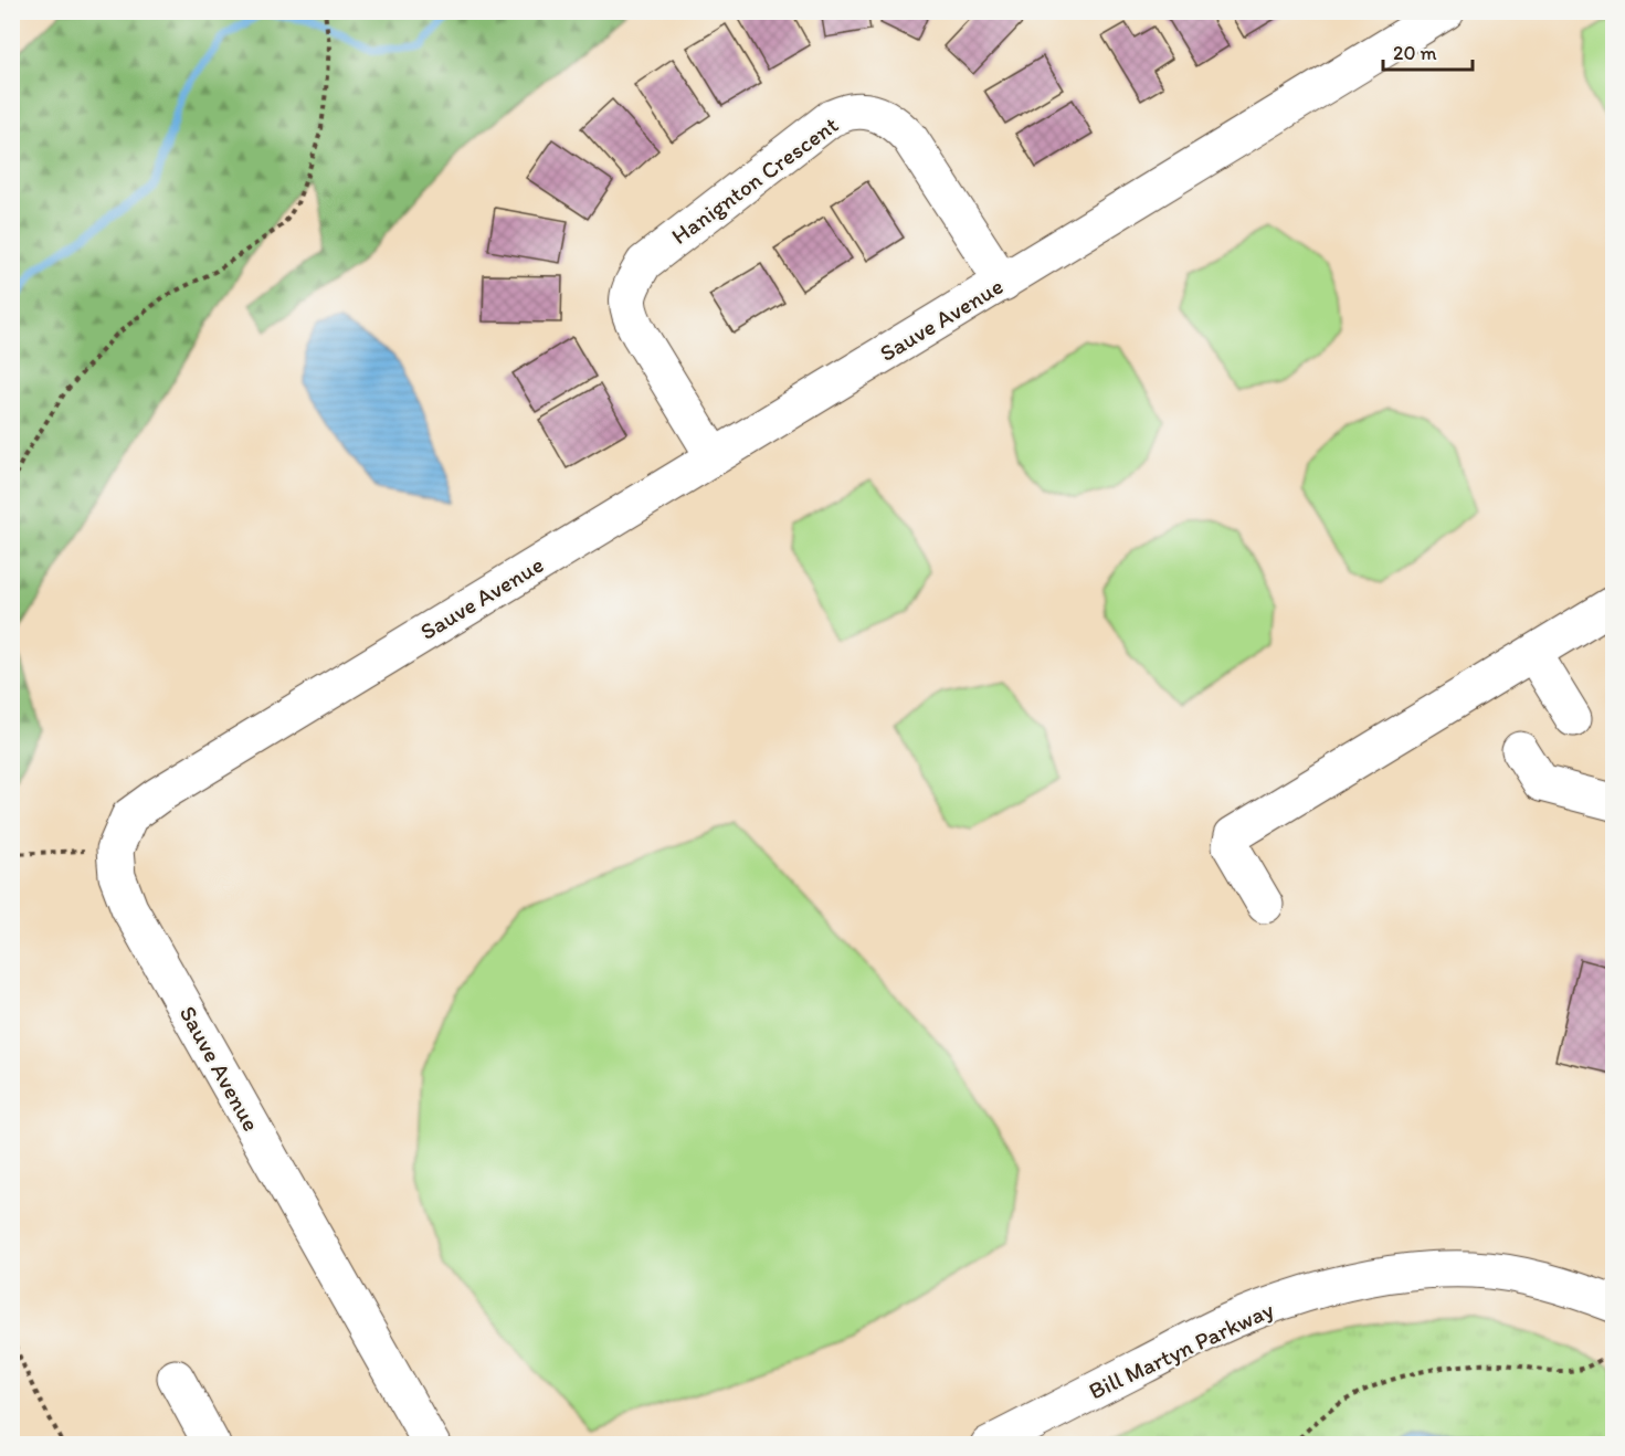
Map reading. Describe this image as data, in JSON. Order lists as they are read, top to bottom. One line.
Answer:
{"streets":{"street":["Hanignton Crescent","Sauve Avenue","Bill Martyn Parkway"]},"crossings":[["Hanignton Crescent","Sauve Avenue"]],"scale_bar":"20 m"}
